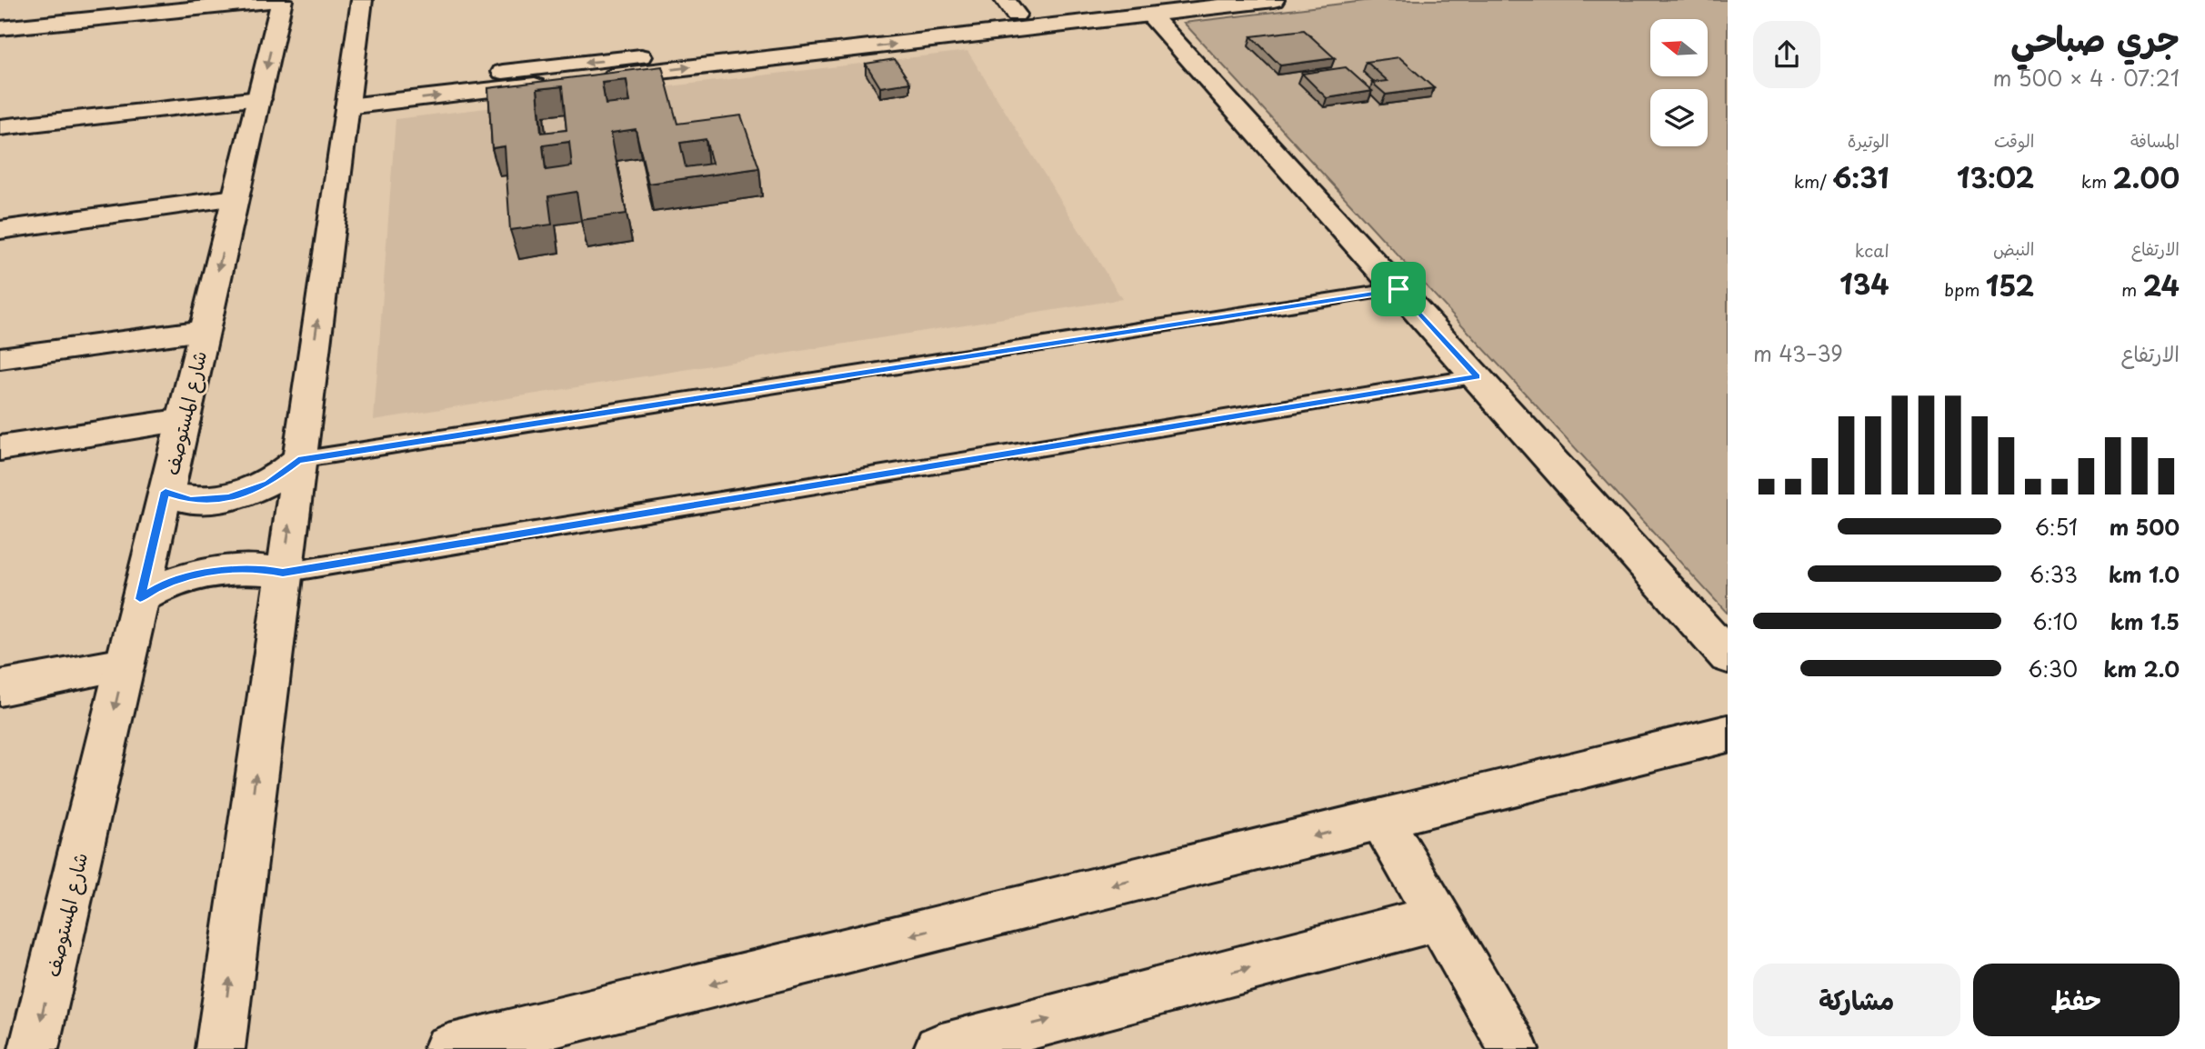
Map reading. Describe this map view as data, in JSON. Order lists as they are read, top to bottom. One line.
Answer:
{"streets":{"street":["شارع المستوصف"]},"north":"left","page":{"heading":["جري صباحي","07:21 · 4 × 500 m"],"stats":[["المسافة","2.00 km"],["الوقت","13:02"],["الوتيرة","6:31 /km"],["الارتفاع","24 m"],["النبض","152 bpm"],["kcal","134"]],"chart":["الارتفاع","39–43 m"],"list":[{"name":"500 m","note":"6:51"},{"name":"1.0 km","note":"6:33"},{"name":"1.5 km","note":"6:10"},{"name":"2.0 km","note":"6:30"}],"buttons":["حفظ","مشاركة"]}}
